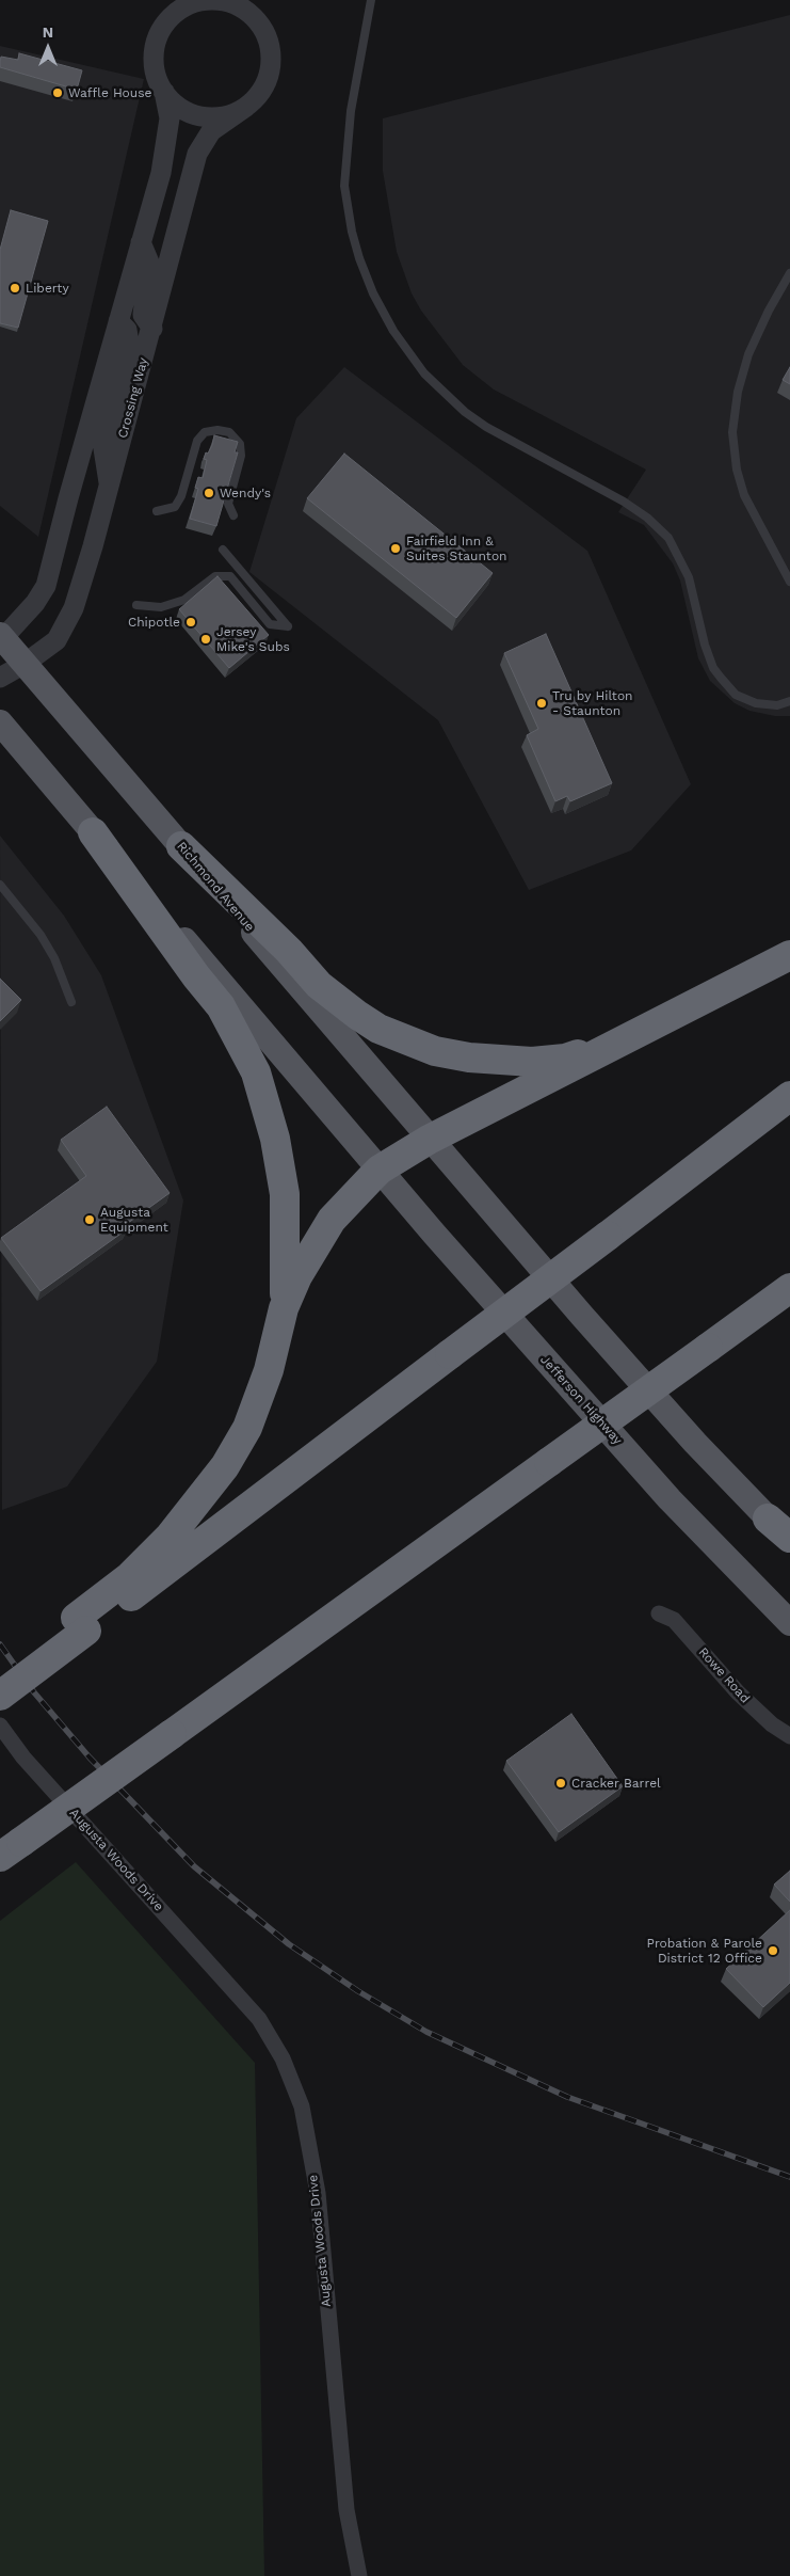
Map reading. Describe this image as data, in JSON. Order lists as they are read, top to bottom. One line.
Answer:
{"streets":{"main road":["Richmond Avenue","Jefferson Highway"],"street":["Crossing Way","Rowe Road","Augusta Woods Drive"]},"crossings":[["Crossing Way","Richmond Avenue"]],"places":["Waffle House","Liberty","Wendy's","Fairfield Inn & Suites Staunton","Chipotle","Jersey Mike's Subs","Tru by Hilton - Staunton","Augusta Equipment","Cracker Barrel","Probation & Parole District 12 Office"],"north":"top"}
